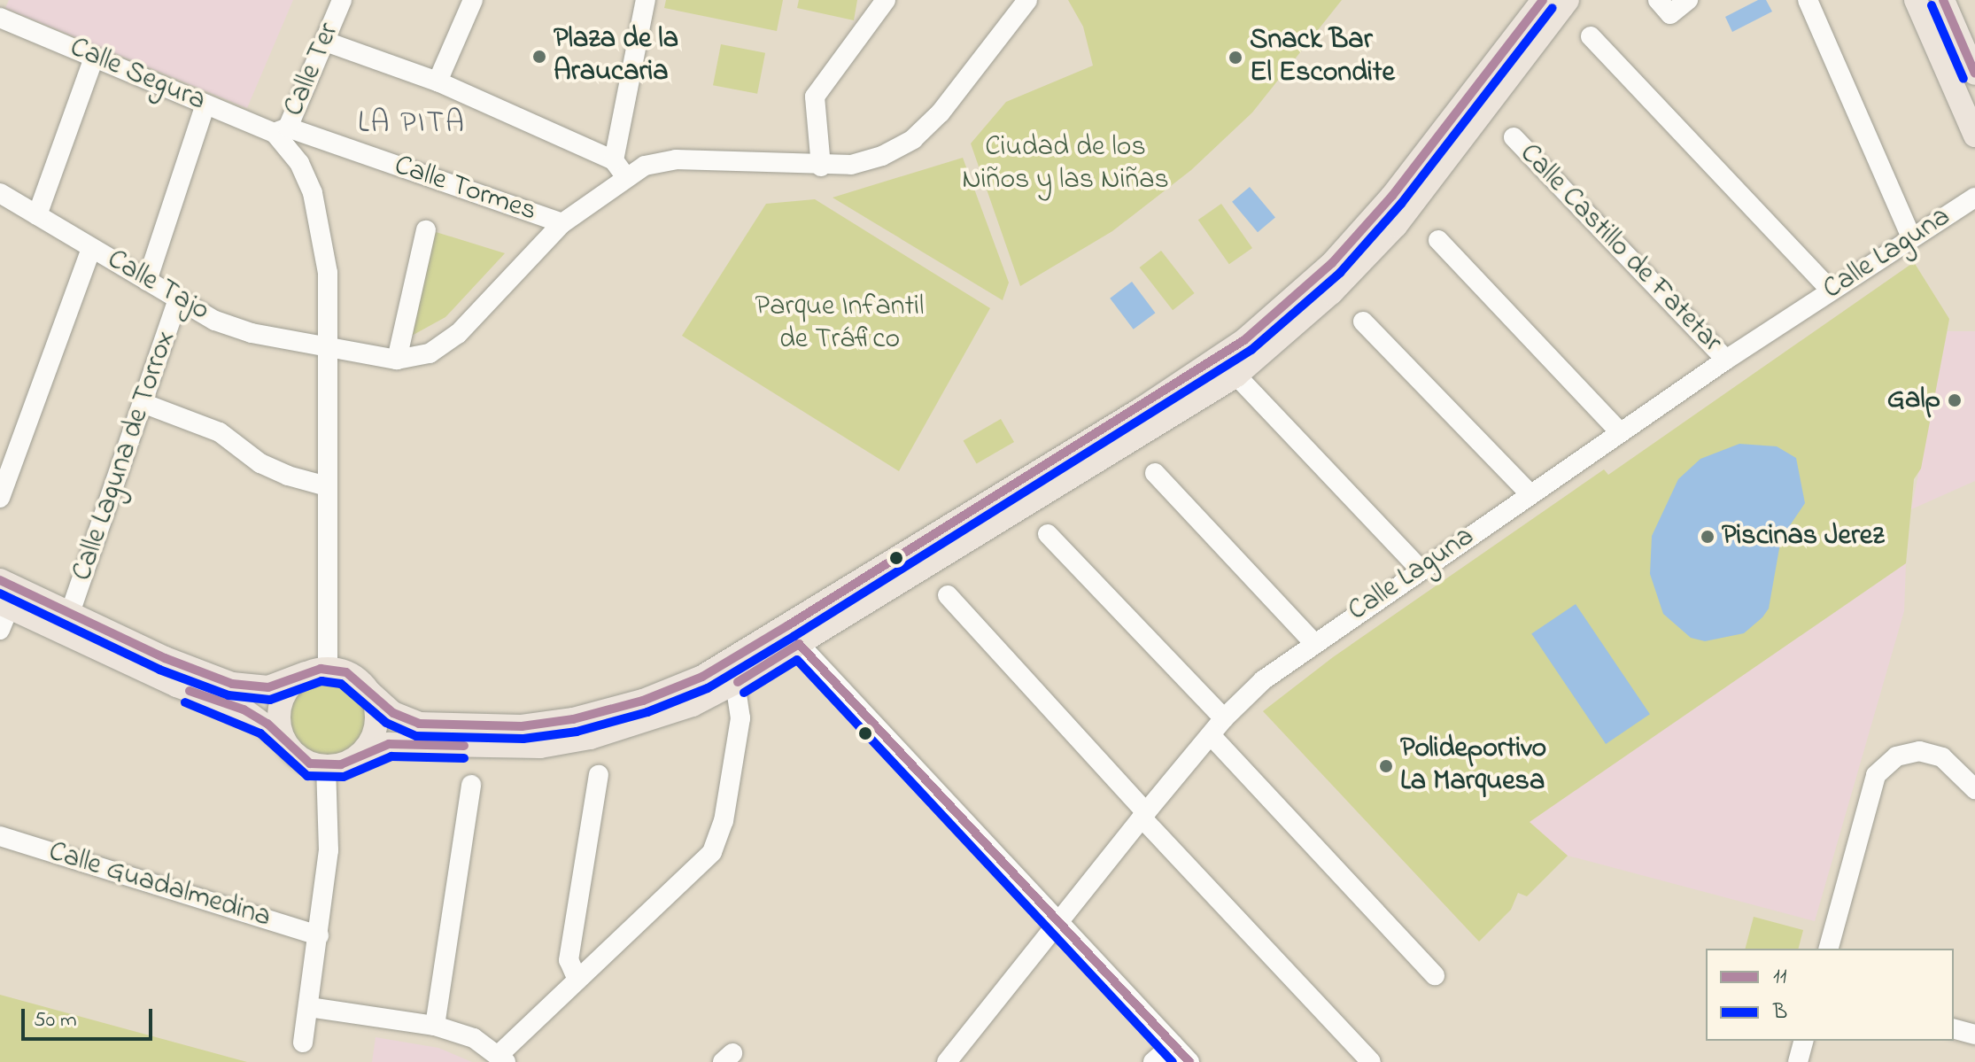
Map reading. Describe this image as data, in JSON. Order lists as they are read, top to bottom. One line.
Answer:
{"streets":{"street":["Calle Ter","Calle Segura","Calle Tormes","Calle Castillo de Fatetar","Calle Laguna","Calle Tajo","Calle Laguna de Torrox","Calle Guadalmedina"]},"crossings":[["Calle Ter","Calle Segura"],["Calle Ter","Calle Tormes"],["Calle Segura","Calle Tormes"],["Calle Castillo de Fatetar","Calle Laguna"],["Calle Tajo","Calle Laguna de Torrox"]],"districts":["LA PITA"],"parks":["Ciudad de los Niños y las Niñas","Parque Infantil de Tráfico"],"places":["Plaza de la Araucaria","Snack Bar El Escondite","Galp","Piscinas Jerez","Polideportivo La Marquesa"],"lines":["transit line 11","transit line B"],"legend":["11","B"],"scale_bar":"50 m"}
